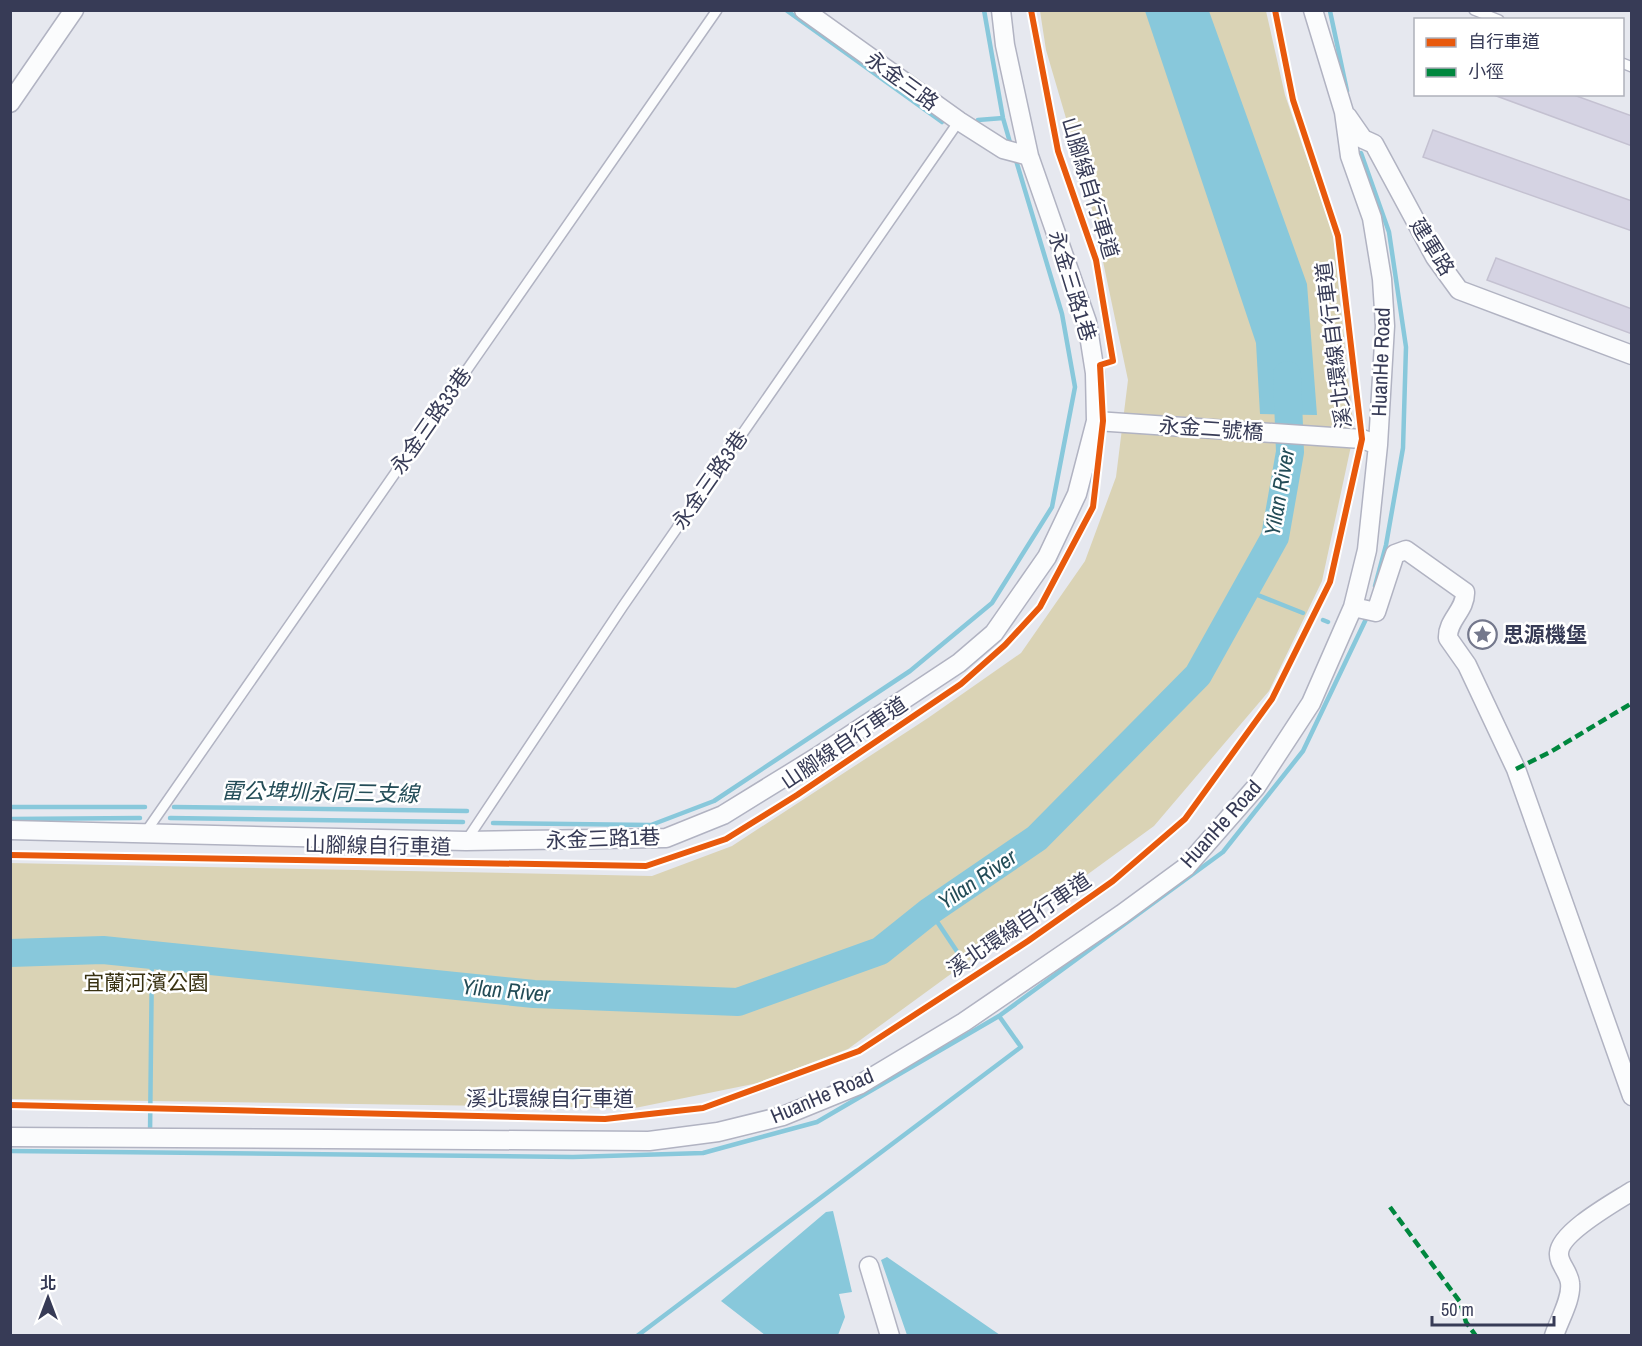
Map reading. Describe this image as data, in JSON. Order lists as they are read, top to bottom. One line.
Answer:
{"streets":{"street":["永金三路","建軍路","永金三路1巷","HuanHe Road","永金二號橋"],"lane":["永金三路33巷","永金三路3巷"],"cycle path":["山腳線自行車道","溪北環線自行車道"]},"crossings":[["永金三路","永金三路1巷"],["永金三路","永金三路3巷"],["建軍路","HuanHe Road"],["永金三路1巷","永金三路33巷"],["永金三路1巷","永金二號橋"],["永金三路1巷","永金三路3巷"],["HuanHe Road","永金二號橋"]],"water":["Yilan River","雷公埤圳永同三支線"],"parks":["宜蘭河濱公園"],"places":{"place":["思源機堡"]},"legend":["自行車道","小徑"],"scale_bar":"50 m","north":"top"}
